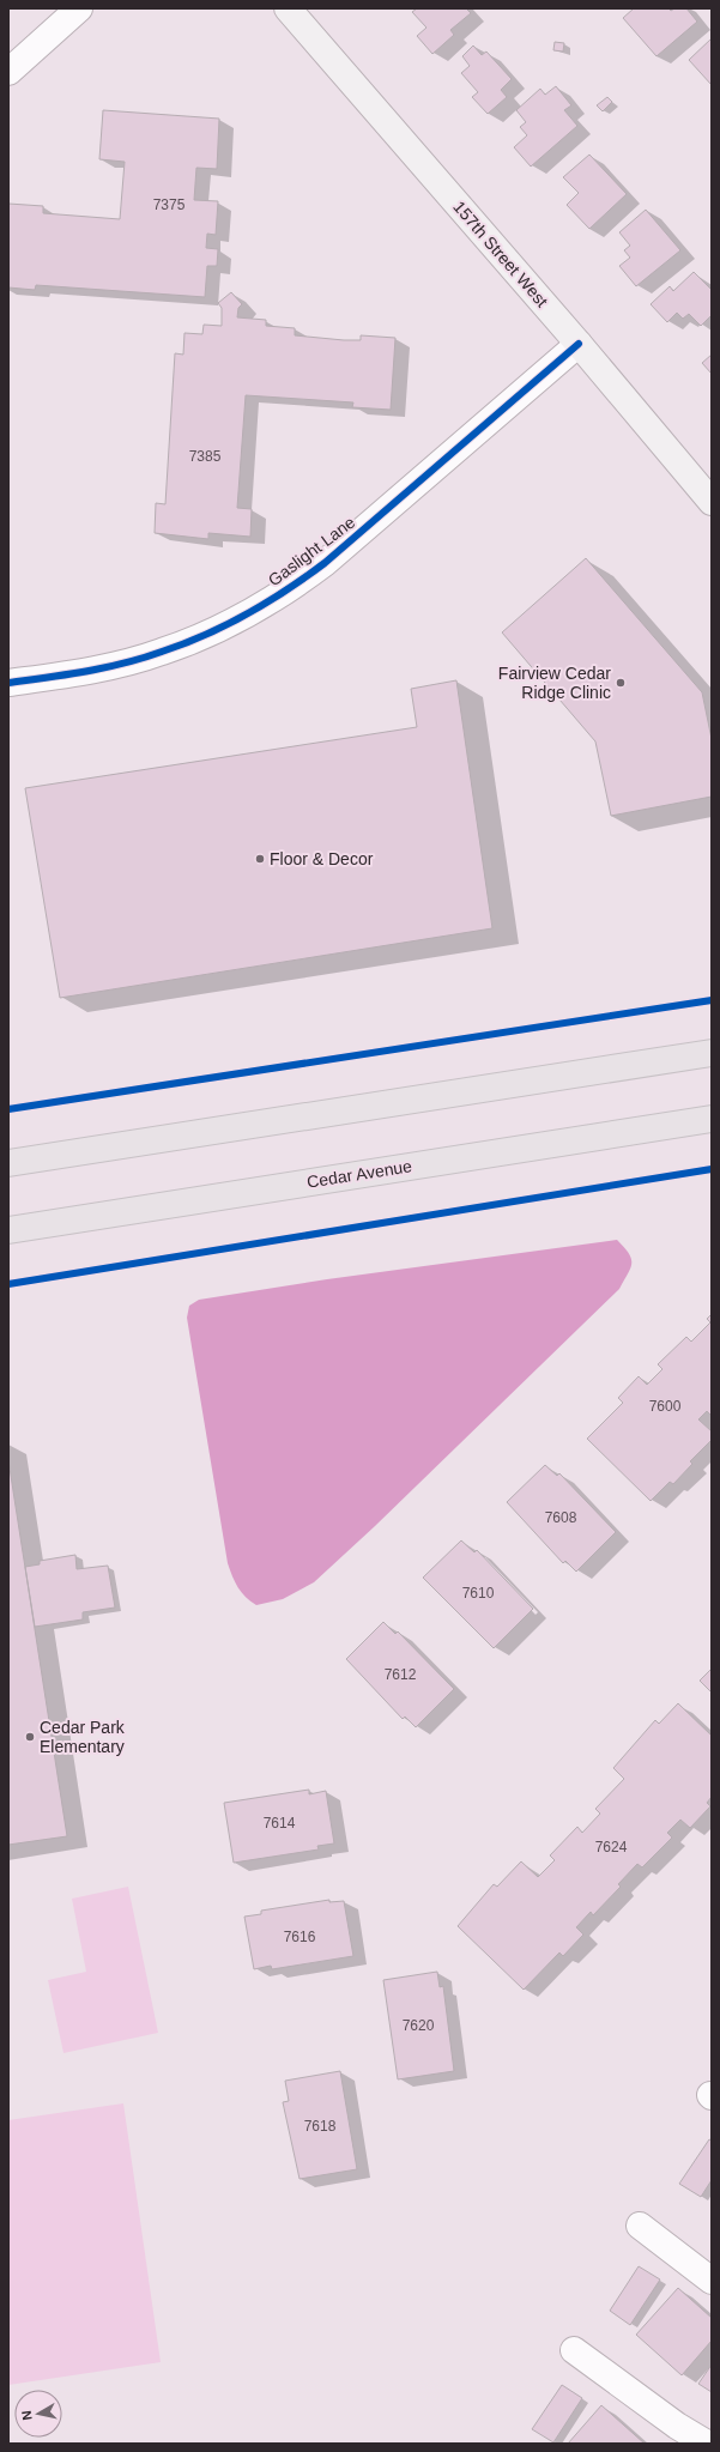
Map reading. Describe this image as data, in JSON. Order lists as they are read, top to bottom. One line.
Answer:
{"streets":{"main road":["Cedar Avenue"],"street":["157th Street West","Gaslight Lane"]},"crossings":[["157th Street West","Gaslight Lane"]],"places":["Fairview Cedar Ridge Clinic","Floor & Decor","Cedar Park Elementary"],"house_numbers":["7375","7385","7600","7608","7610","7612","7614","7624","7616","7620","7618"],"north":"left"}
